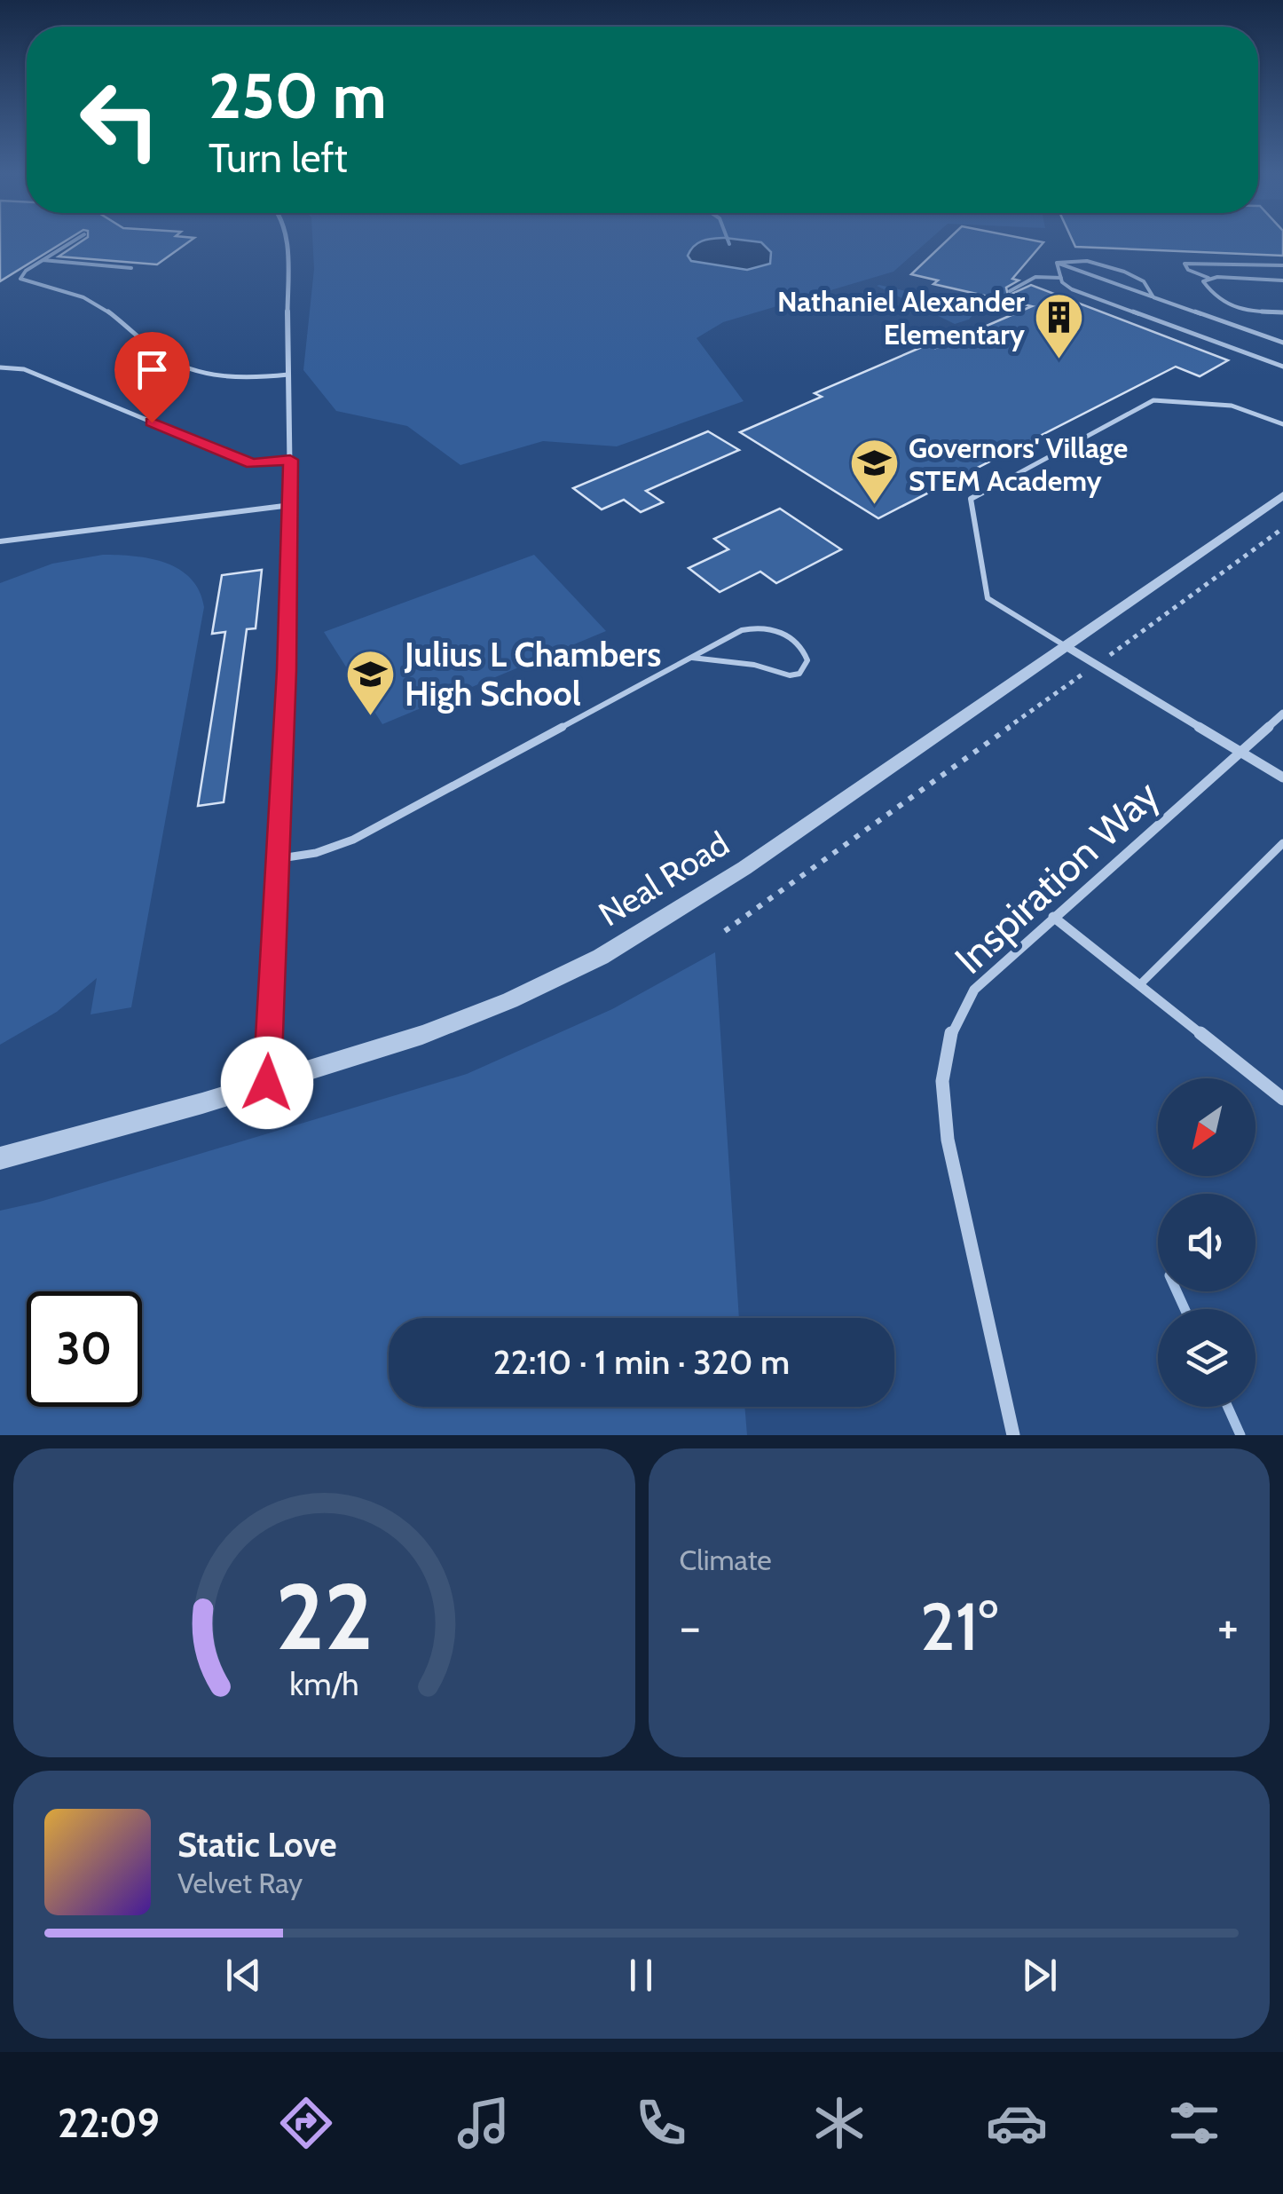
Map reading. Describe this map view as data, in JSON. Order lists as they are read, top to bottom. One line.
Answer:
{"streets":{"street":["Inspiration Way","Neal Road"]},"places":{"building":["Nathaniel Alexander Elementary"],"school or university":["Governors' Village STEM Academy","Julius L Chambers High School"]},"north":"bottom left","page":{"turn":["250 m","Turn left"],"limit":"30","trip":"22:10 · 1 min · 320 m","tile":"Climate","heat":["−","21°","+"],"song":["Static Love","Velvet Ray"],"tabs":"22:09","gauge":["22","km/h"]}}
